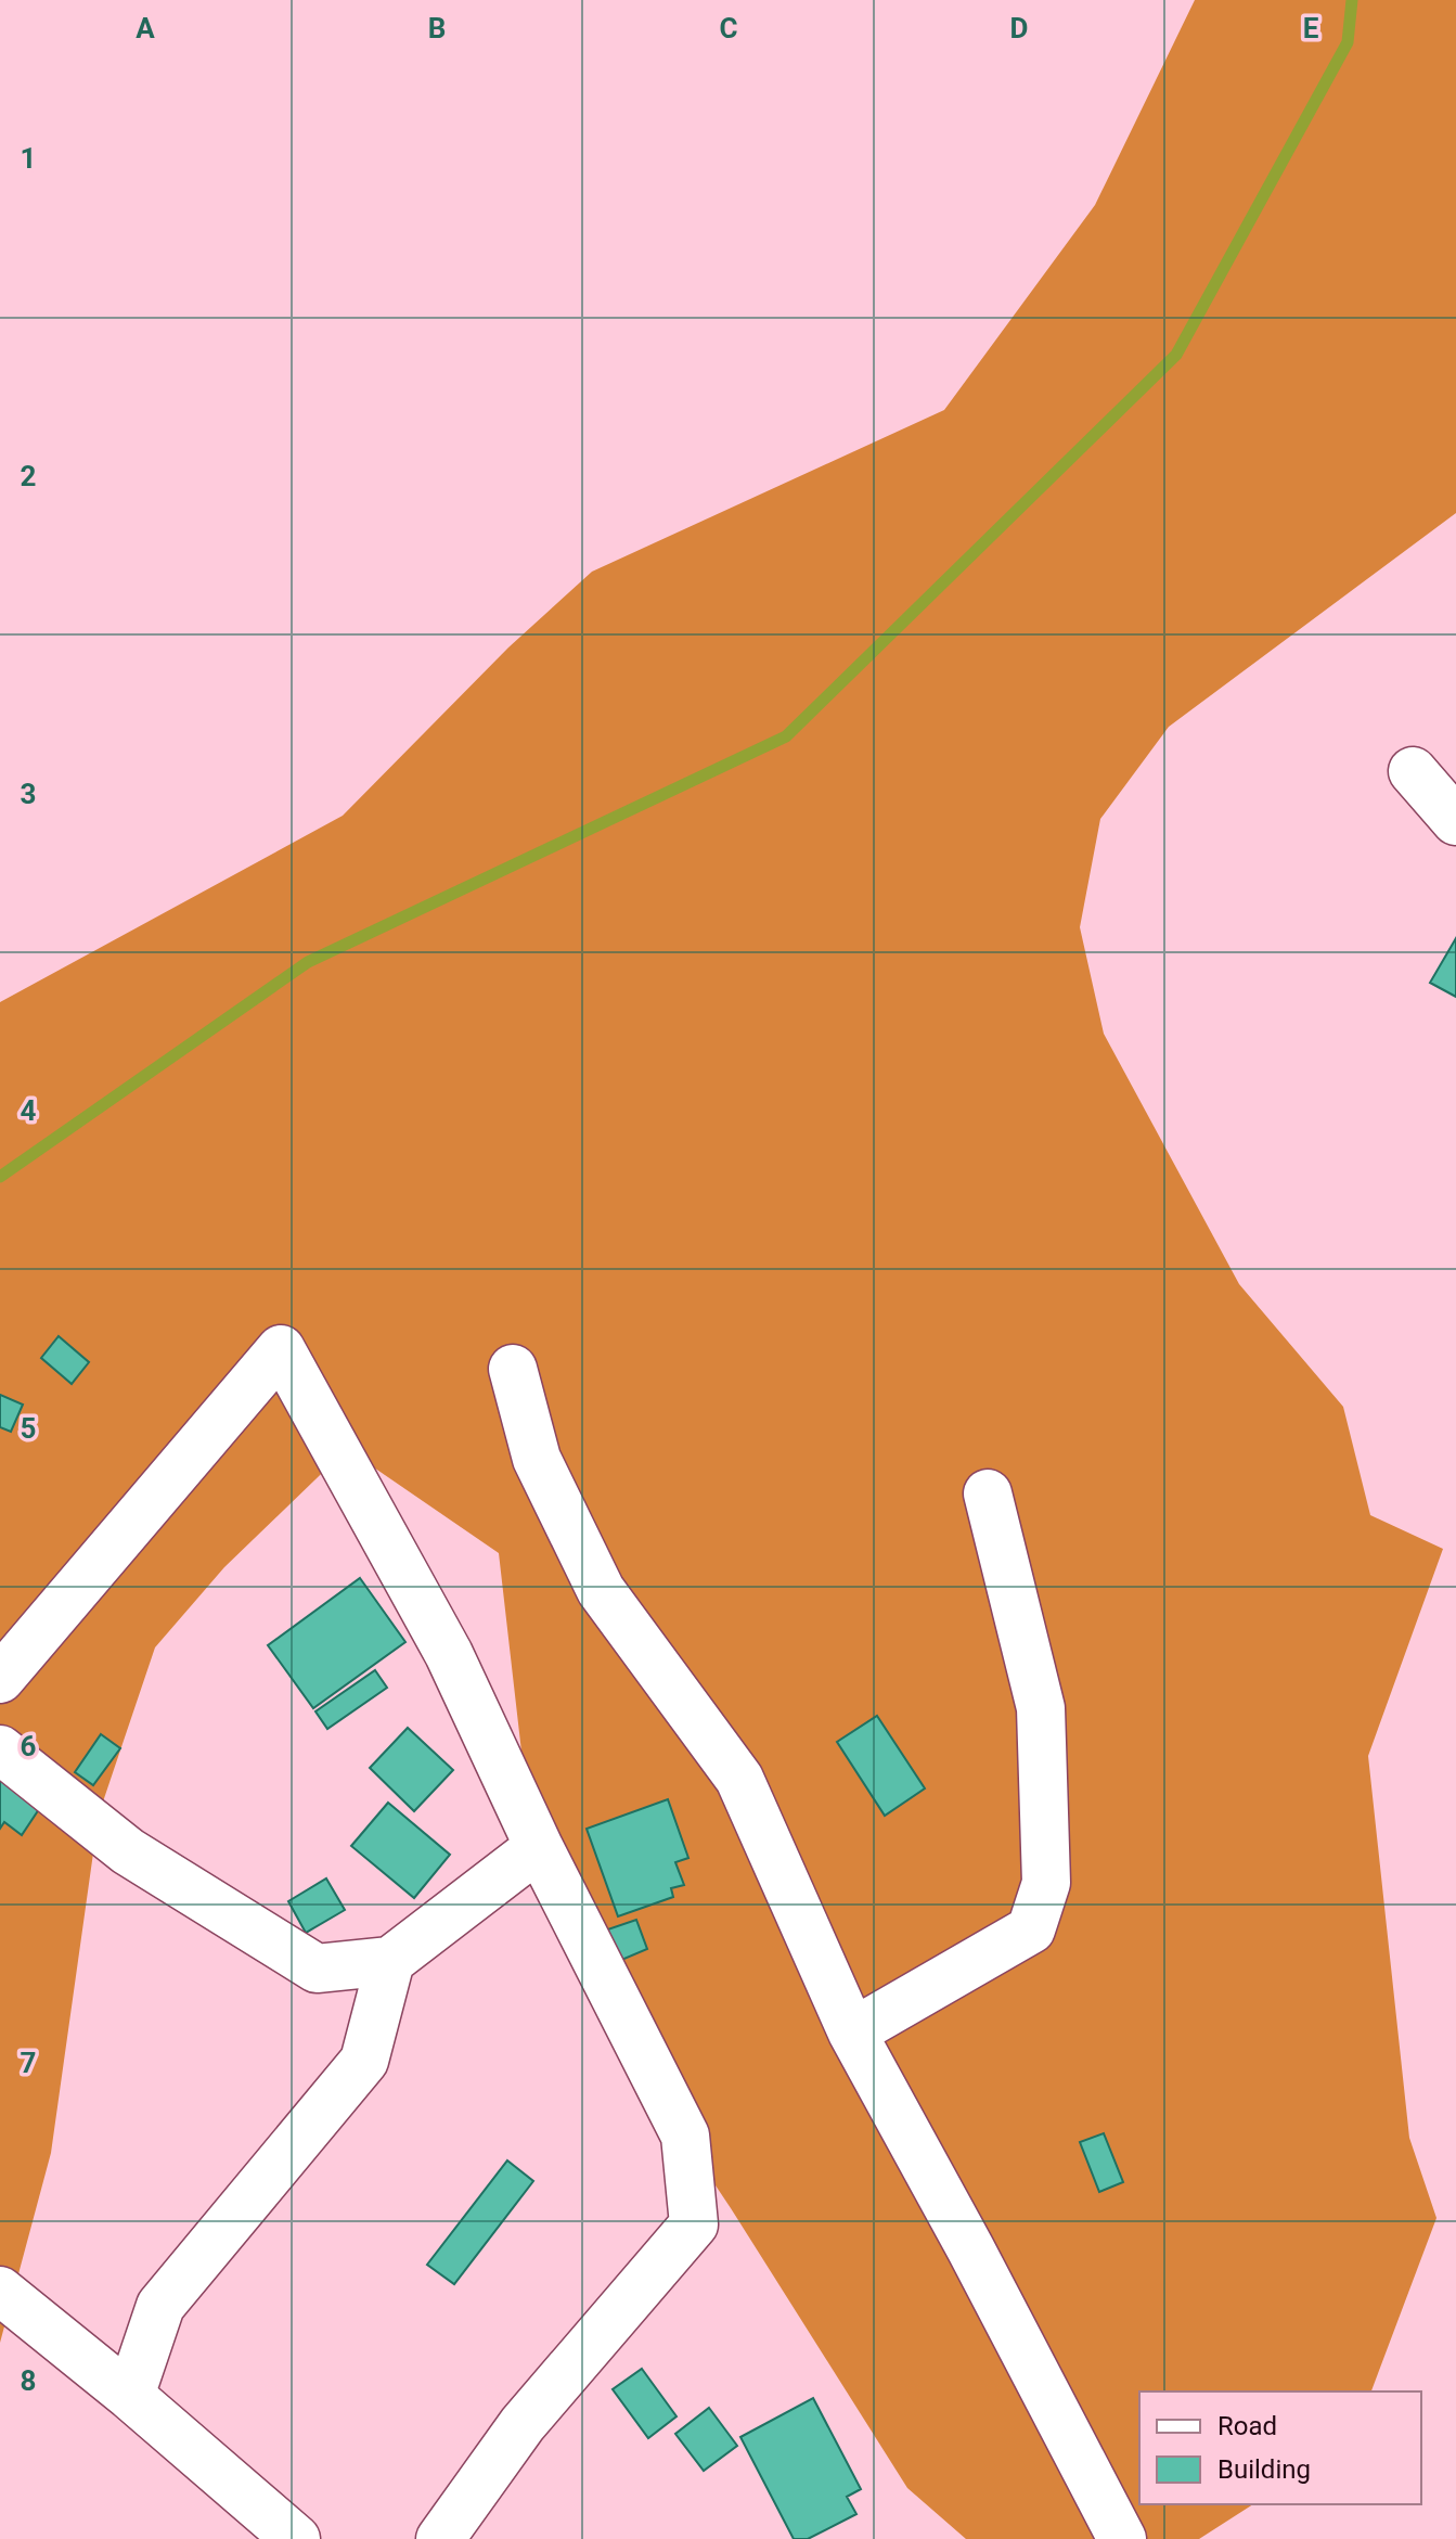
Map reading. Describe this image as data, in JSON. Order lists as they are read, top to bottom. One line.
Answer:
{"legend":["Road","Building"],"grid":{"columns":["A","B","C","D","E"],"rows":["1","2","3","4","5","6","7","8"]}}
